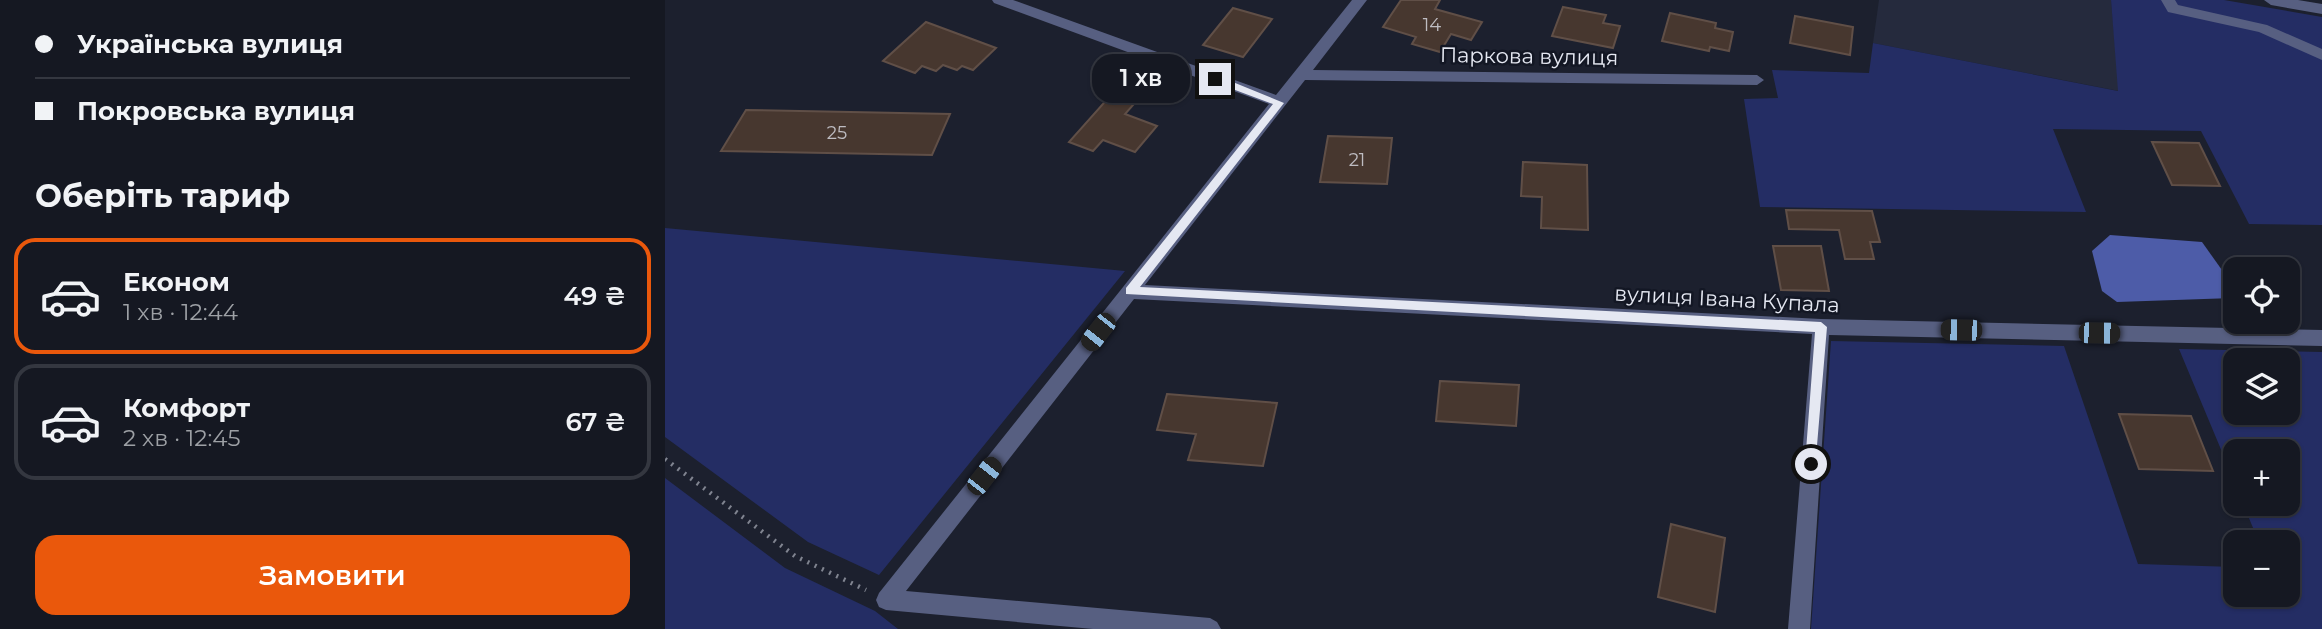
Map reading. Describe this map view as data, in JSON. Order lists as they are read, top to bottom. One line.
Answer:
{"streets":{"street":["Паркова вулиця","вулиця Івана Купала"]},"house_numbers":["14","25","21"],"page":{"banner":["Українська вулиця","Покровська вулиця"],"bubble":"1 хв","heading":"Оберіть тариф","list":[{"name":"Економ","note":"1 хв · 12:44","value":"49 ₴"},{"name":"Комфорт","note":"2 хв · 12:45","value":"67 ₴"}],"map_buttons":["+","−"],"buttons":"Замовити"}}
